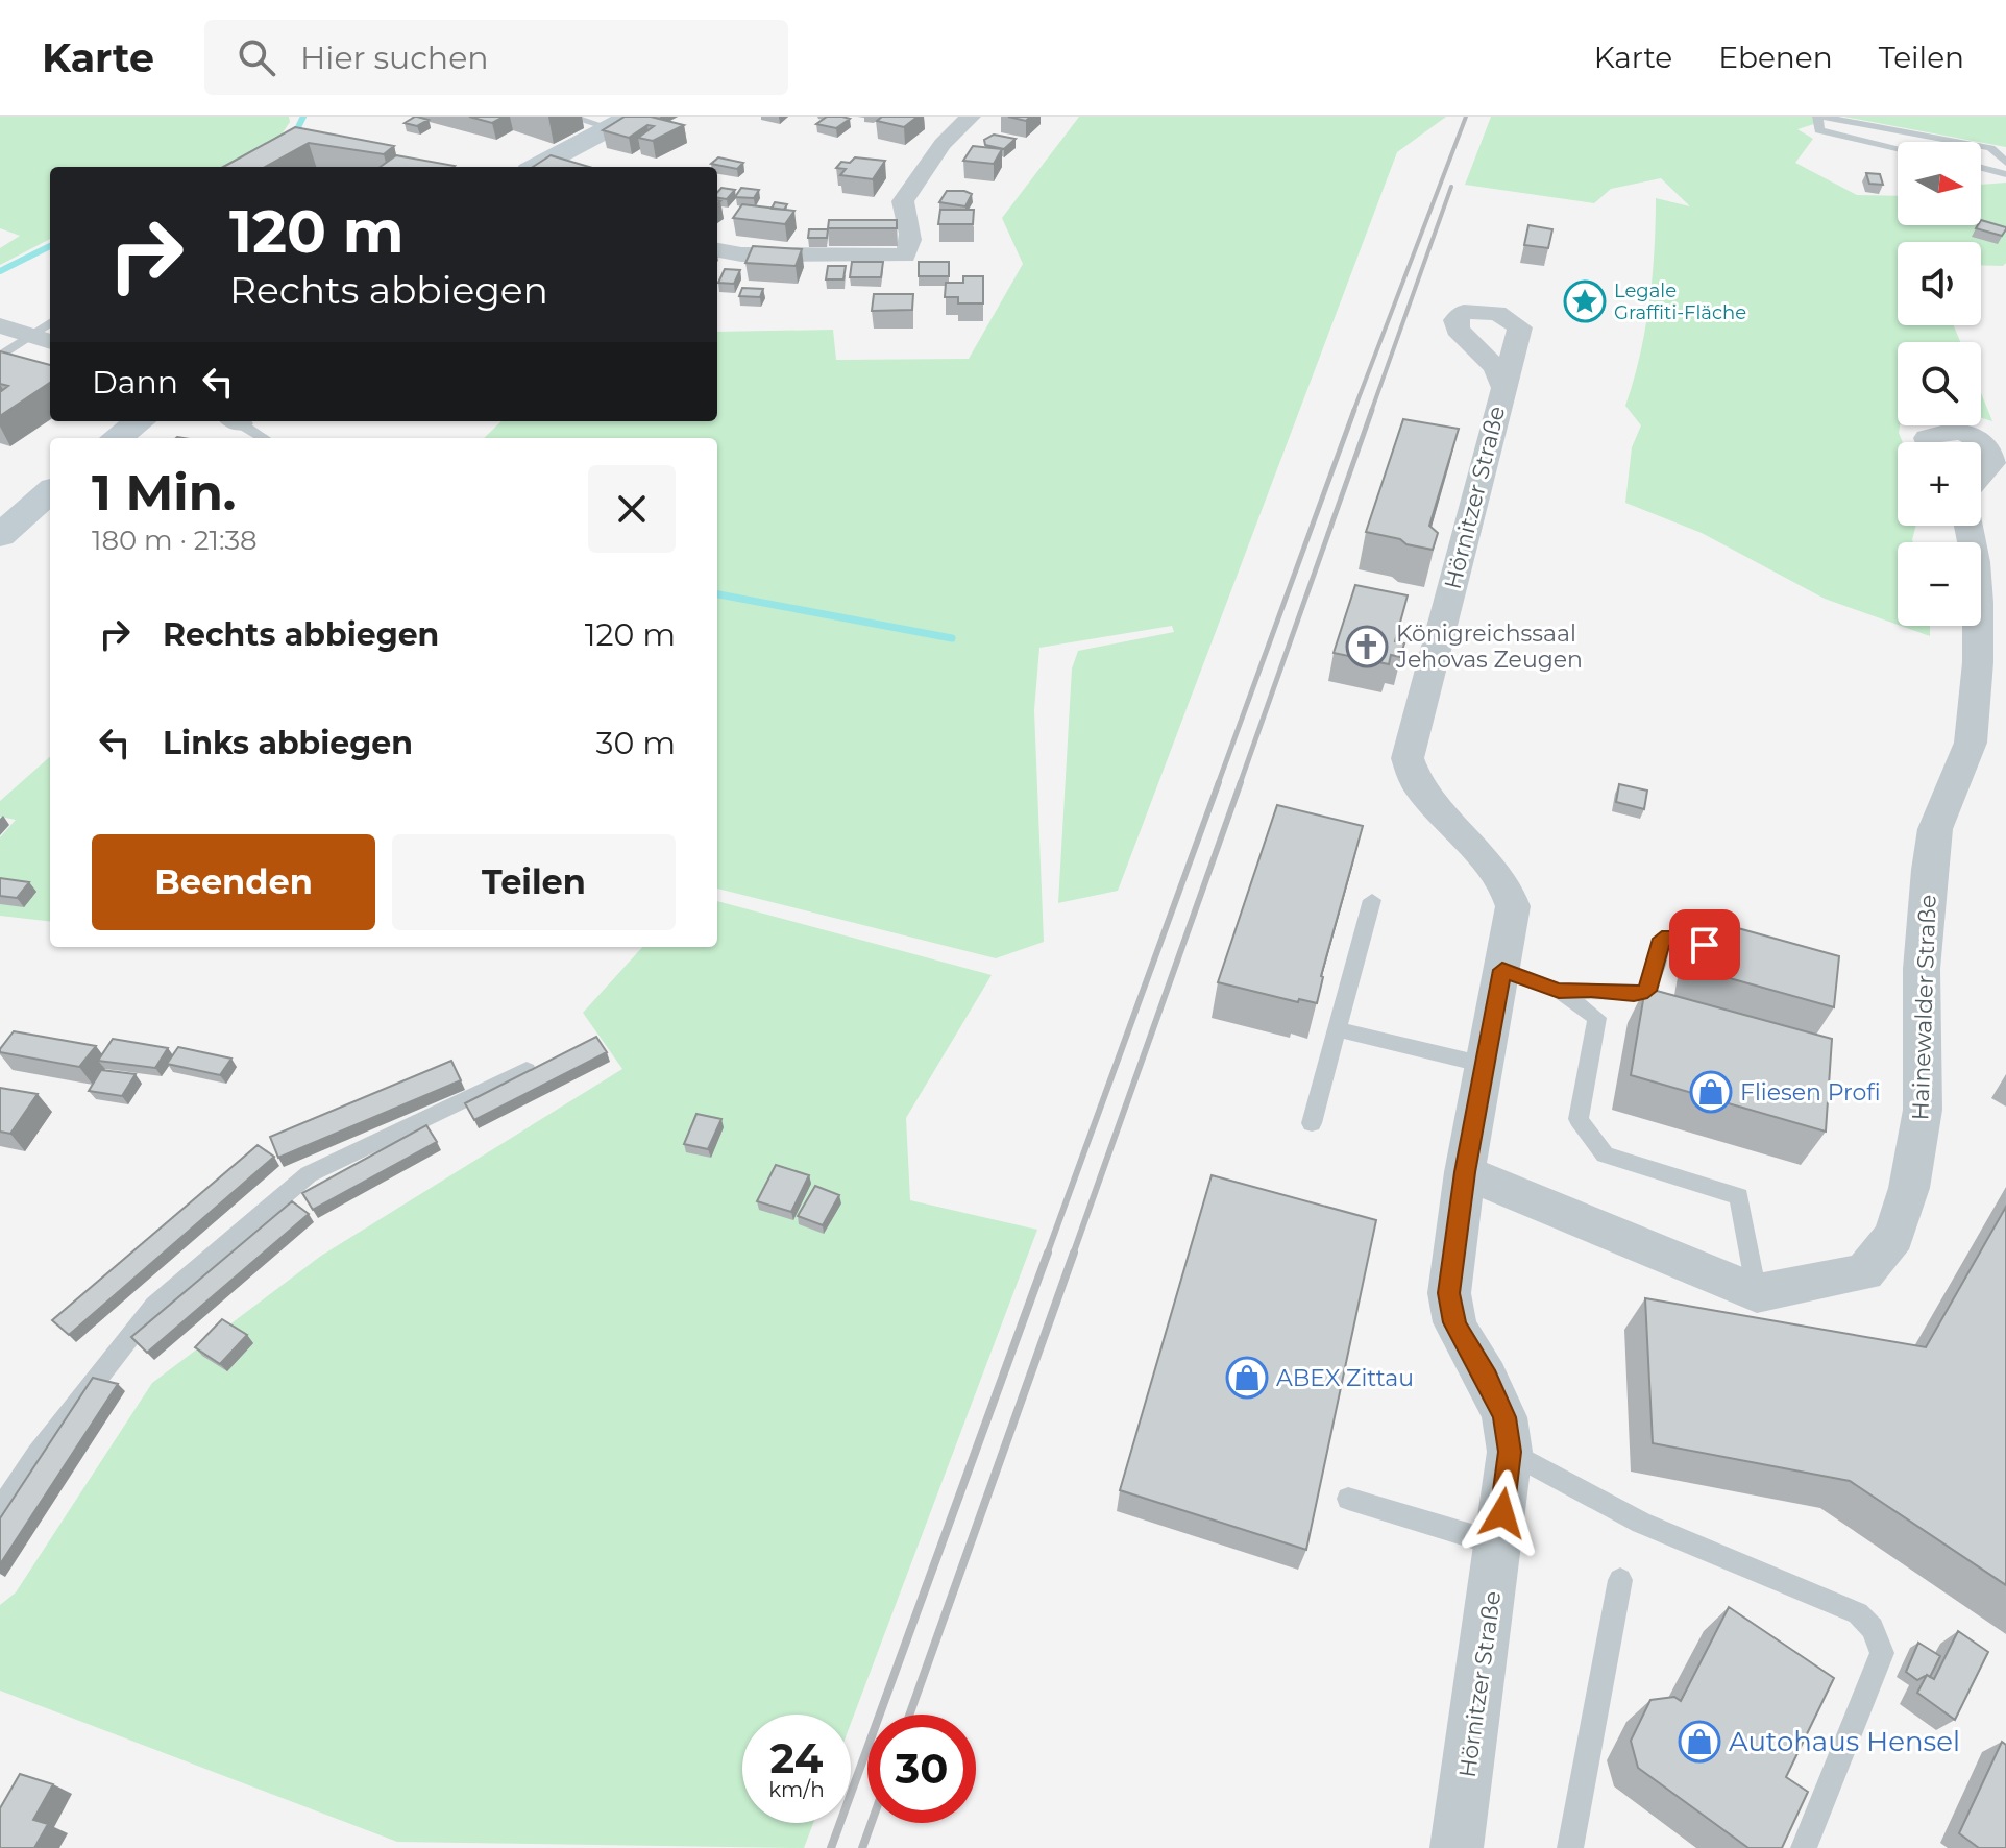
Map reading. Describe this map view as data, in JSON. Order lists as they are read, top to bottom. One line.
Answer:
{"streets":{"street":["Hörnitzer Straße","Hainewalder Straße"]},"places":{"place":["Legale Graffiti-Fläche"],"church":["Königreichssaal Jehovas Zeugen"],"shop":["Fliesen Profi","ABEX Zittau","Autohaus Hensel"]},"north":"right","page":{"header":"Karte","search":"Hier suchen","nav":["Karte","Ebenen","Teilen"],"map_buttons":["+","−"],"turn":["120 m","Rechts abbiegen"],"then":"Dann","heading":["1 Min.","180 m · 21:38"],"list":[{"name":"Rechts abbiegen","value":"120 m"},{"name":"Links abbiegen","value":"30 m"}],"buttons":["Beenden","Teilen"],"speed":"24 km/h","limit":"30"}}
